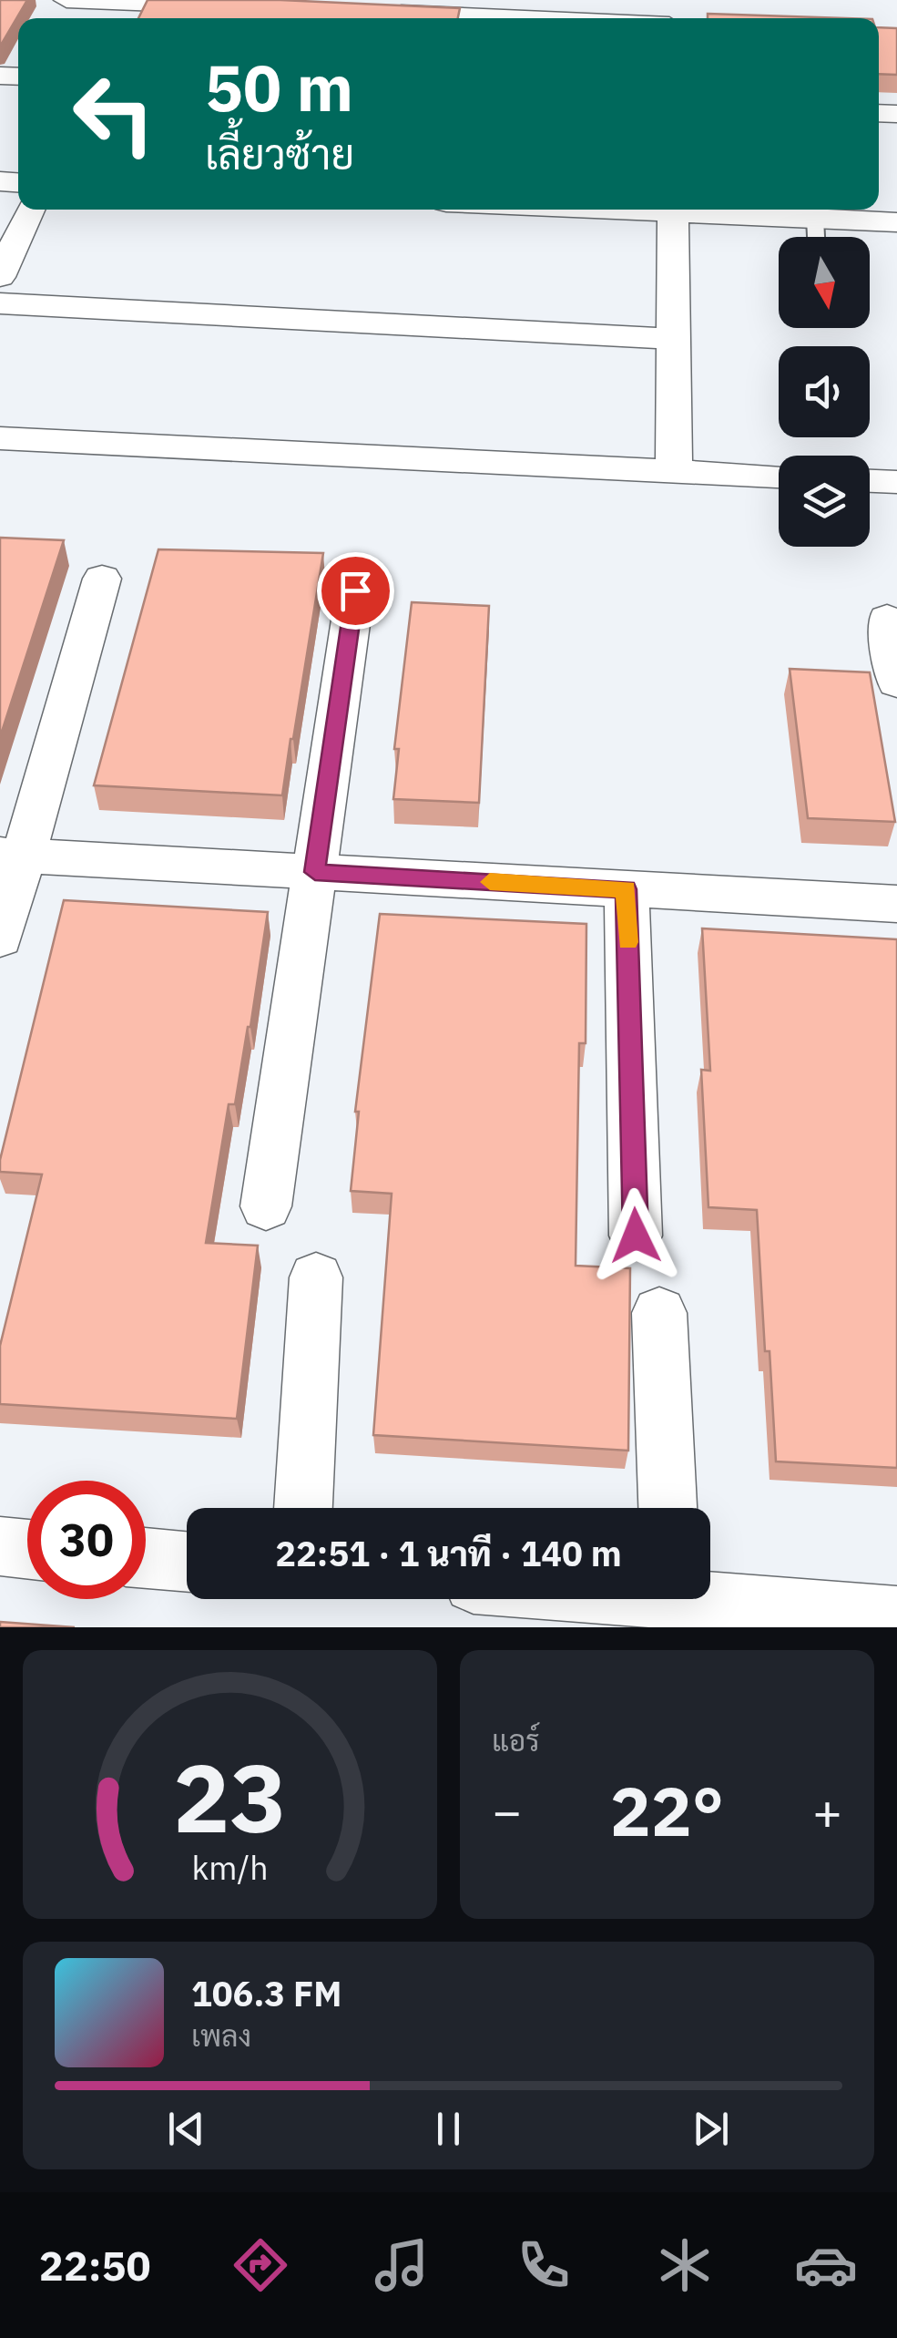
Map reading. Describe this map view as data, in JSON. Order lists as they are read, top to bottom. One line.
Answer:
{"north":"bottom","page":{"turn":["50 m","เลี้ยวซ้าย"],"limit":"30","trip":"22:51 · 1 นาที · 140 m","tile":"แอร์","heat":["−","22°","+"],"song":["106.3 FM","เพลง"],"tabs":"22:50","gauge":["23","km/h"]}}
